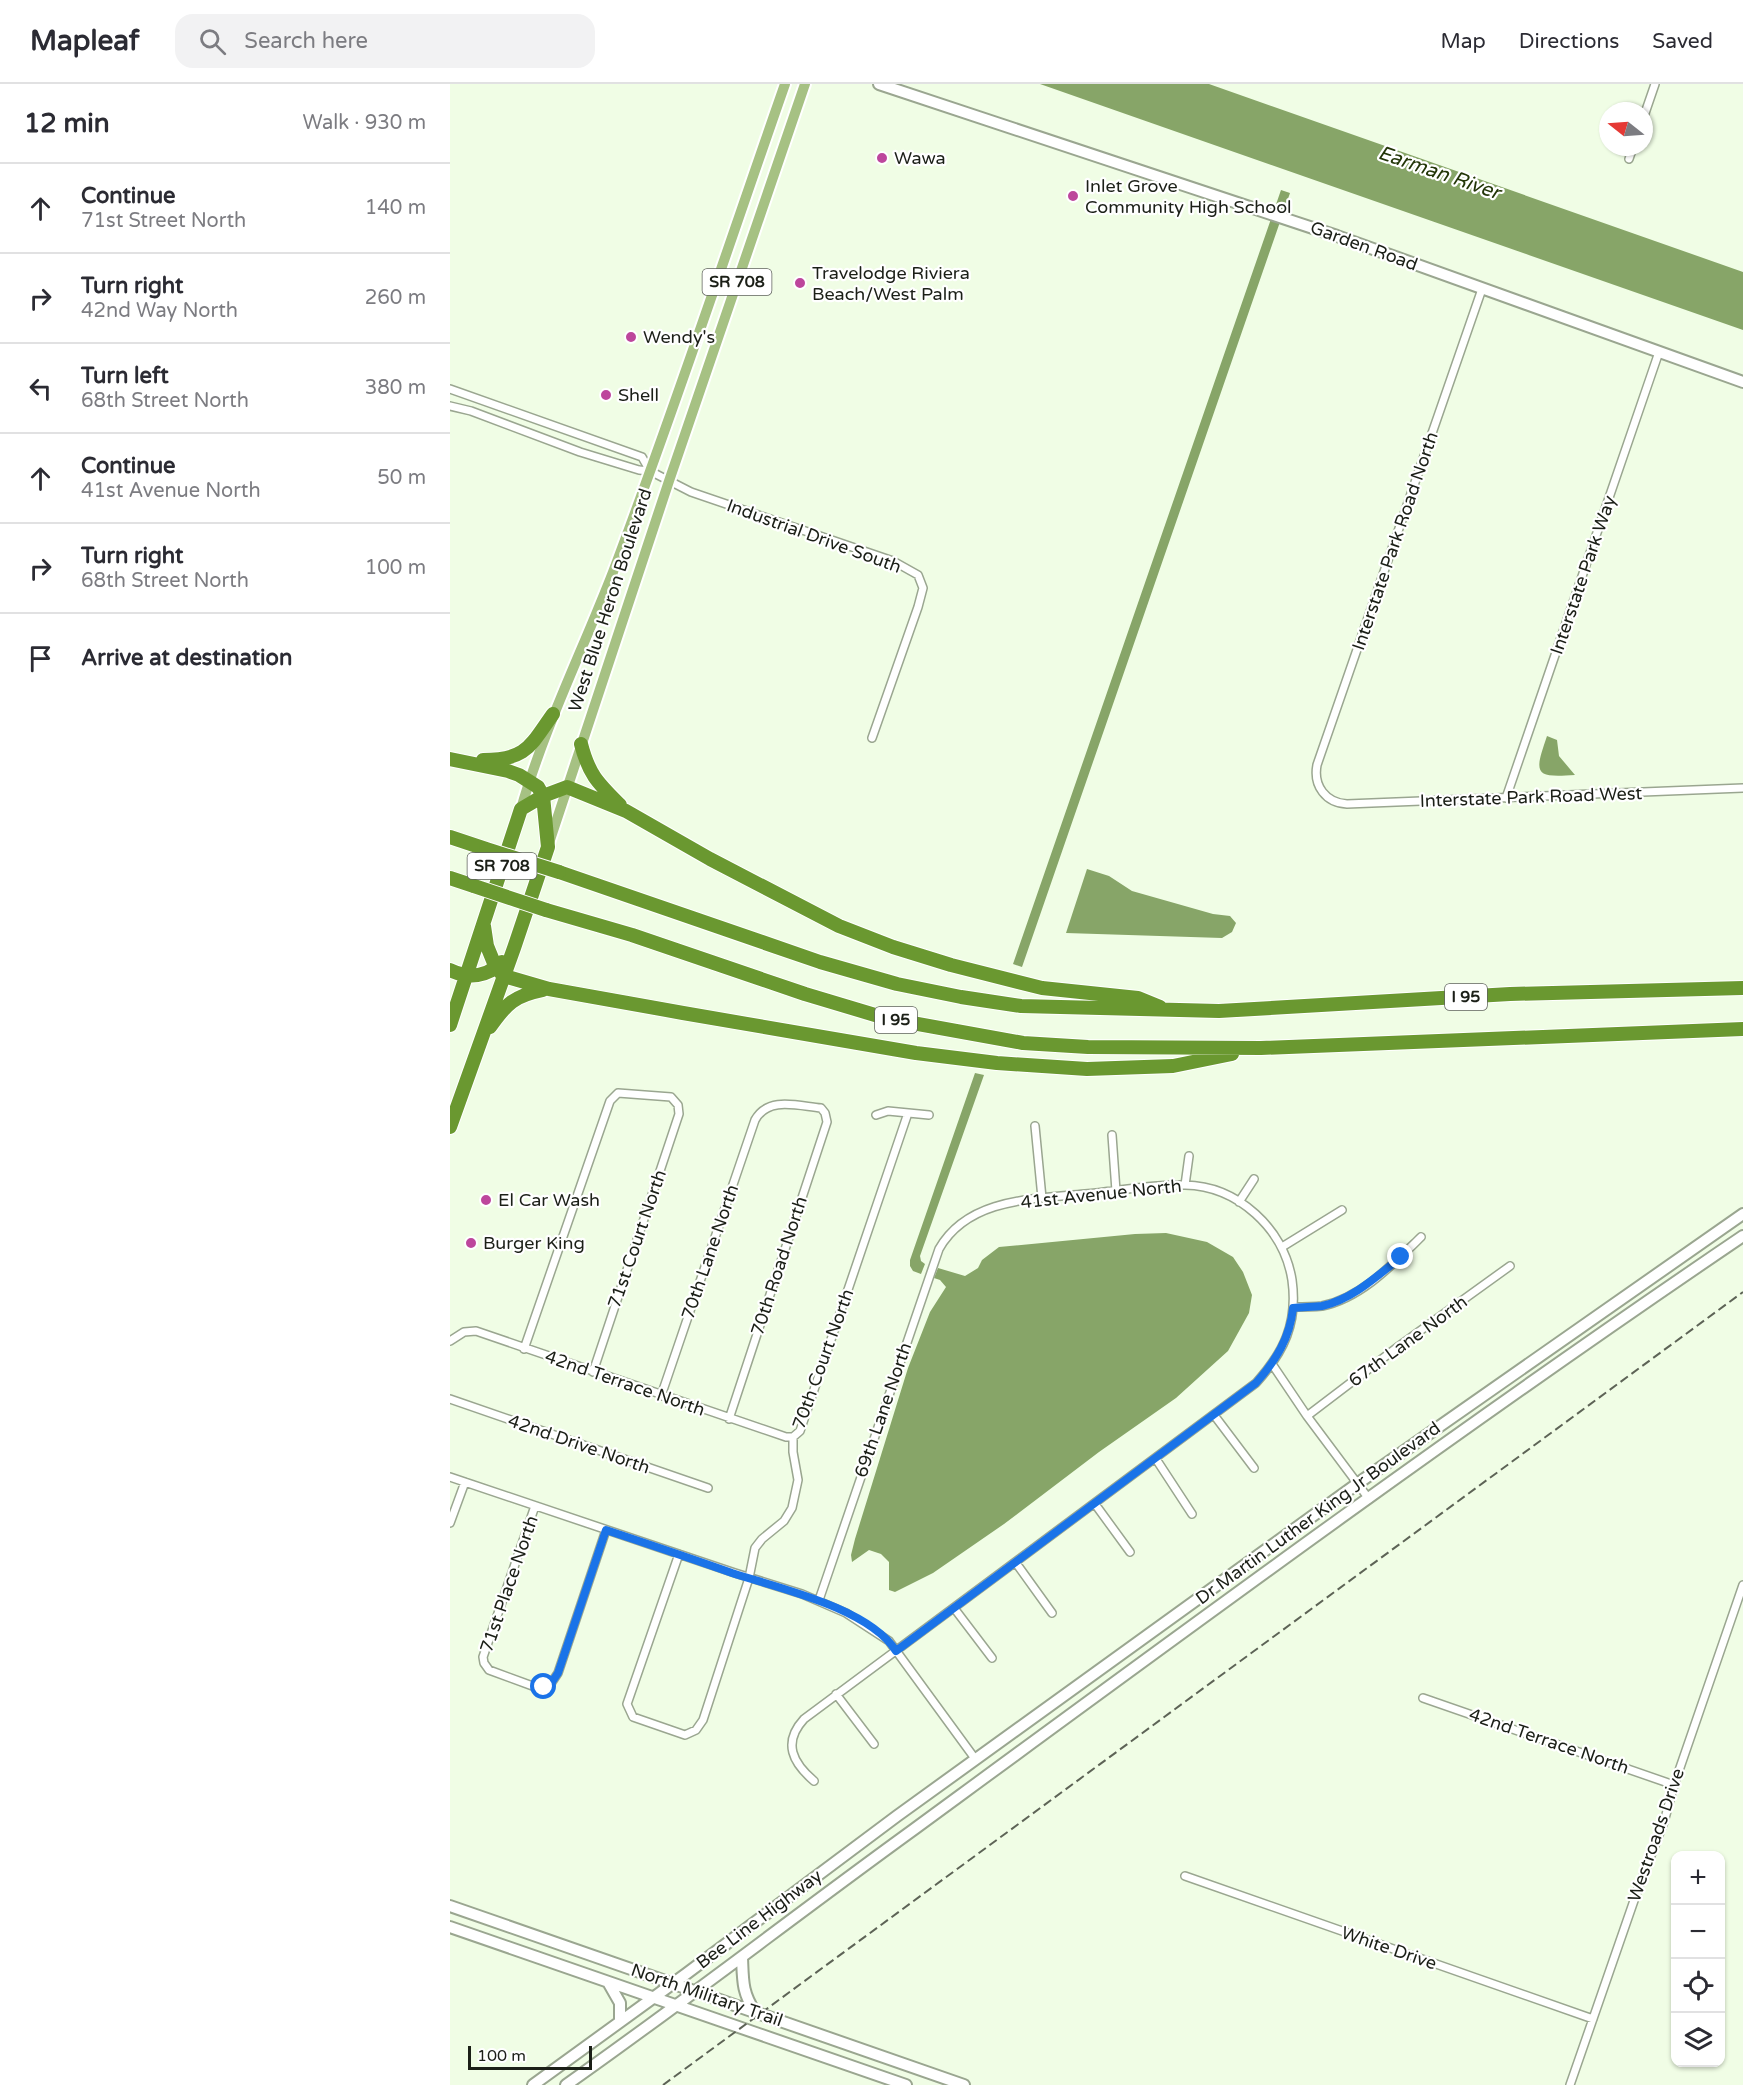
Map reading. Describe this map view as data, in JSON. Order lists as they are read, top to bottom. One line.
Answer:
{"streets":{"highway":["SR 708","West Blue Heron Boulevard","I 95"],"main road":["Garden Road","Dr Martin Luther King Jr Boulevard","Bee Line Highway","North Military Trail"],"street":["Industrial Drive South","Interstate Park Road North","Interstate Park Way","Interstate Park Road West","41st Avenue North","71st Court North","70th Lane North","70th Road North","67th Lane North","70th Court North","42nd Terrace North","69th Lane North","42nd Drive North","71st Place North","Westroads Drive","White Drive"]},"crossings":[["Garden Road","Interstate Park Road North"],["Garden Road","Interstate Park Way"],["Industrial Drive South","West Blue Heron Boulevard"],["Interstate Park Road North","Interstate Park Road West"],["Interstate Park Way","Interstate Park Road West"],["41st Avenue North","69th Lane North"],["71st Court North","42nd Terrace North"],["70th Lane North","70th Road North"],["70th Lane North","42nd Terrace North"],["70th Road North","42nd Terrace North"],["70th Court North","42nd Terrace North"],["42nd Terrace North","Westroads Drive"],["Dr Martin Luther King Jr Boulevard","Bee Line Highway"],["Westroads Drive","White Drive"],["Bee Line Highway","North Military Trail"]],"water":["Earman River"],"places":["Wawa","Inlet Grove Community High School","Travelodge Riviera Beach/West Palm","Wendy's","Shell","El Car Wash","Burger King"],"scale_bar":"100 m","north":"left","page":{"header":"Mapleaf","search":"Search here","nav":["Map","Directions","Saved"],"heading":["12 min","Walk · 930 m"],"list":[["Continue","71st Street North","140 m"],["Turn right","42nd Way North","260 m"],["Turn left","68th Street North","380 m"],["Continue","41st Avenue North","50 m"],["Turn right","68th Street North","100 m"],"Arrive at destination"],"map_buttons":["+","−"],"scale":"100 m"}}
